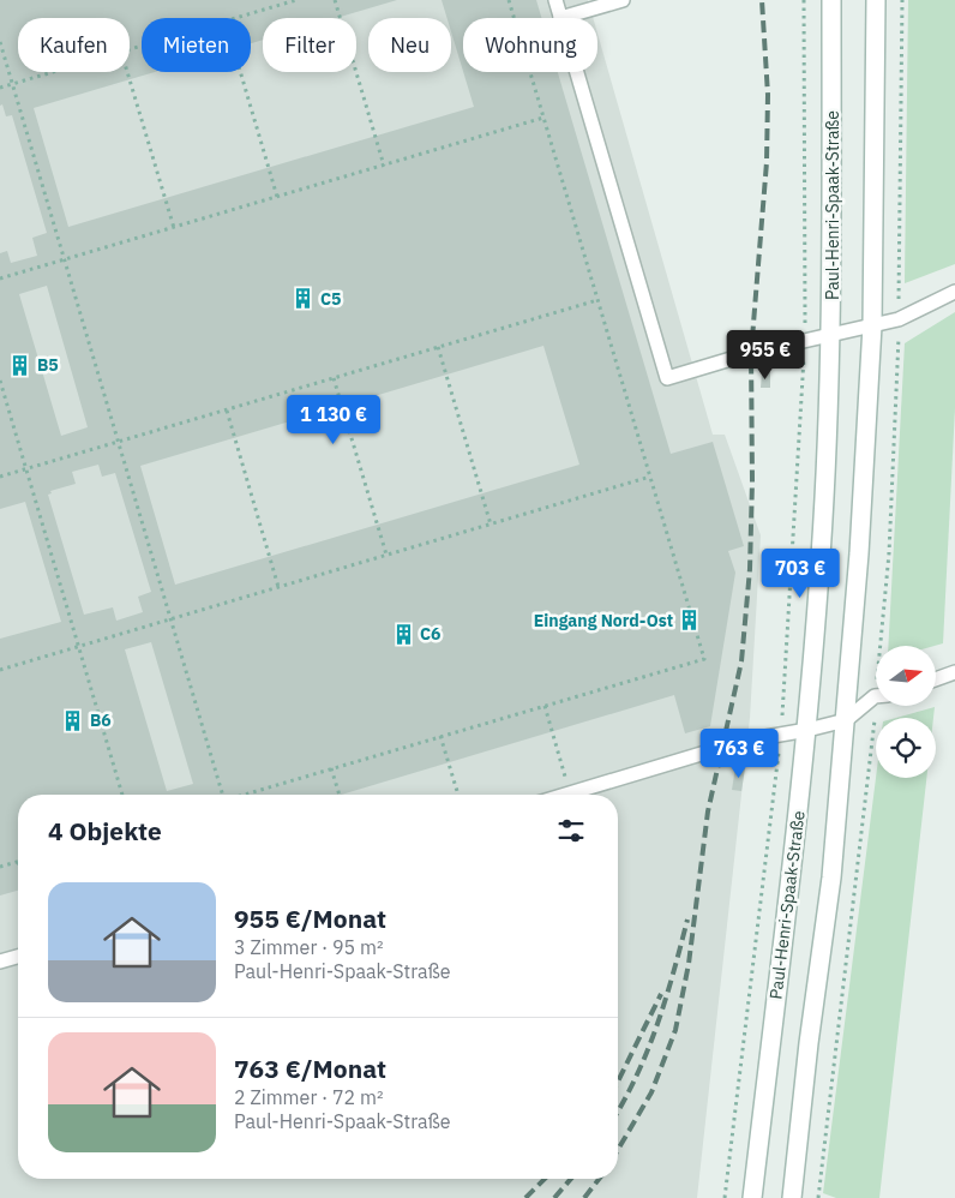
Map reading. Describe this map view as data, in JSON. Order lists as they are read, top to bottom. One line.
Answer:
{"streets":{"main road":["Paul-Henri-Spaak-Straße"]},"places":{"building":["C5","B5","Eingang Nord-Ost","C6","B6"]},"north":"right","page":{"chip":["Kaufen","Mieten","Filter","Neu","Wohnung"],"price":["955 €","1 130 €","703 €","763 €"],"heading":"4 Objekte","list":[{"name":"955 €/Monat","note":"3 Zimmer · 95 m² · Paul-Henri-Spaak-Straße"},{"name":"763 €/Monat","note":"2 Zimmer · 72 m² · Paul-Henri-Spaak-Straße"}]}}
